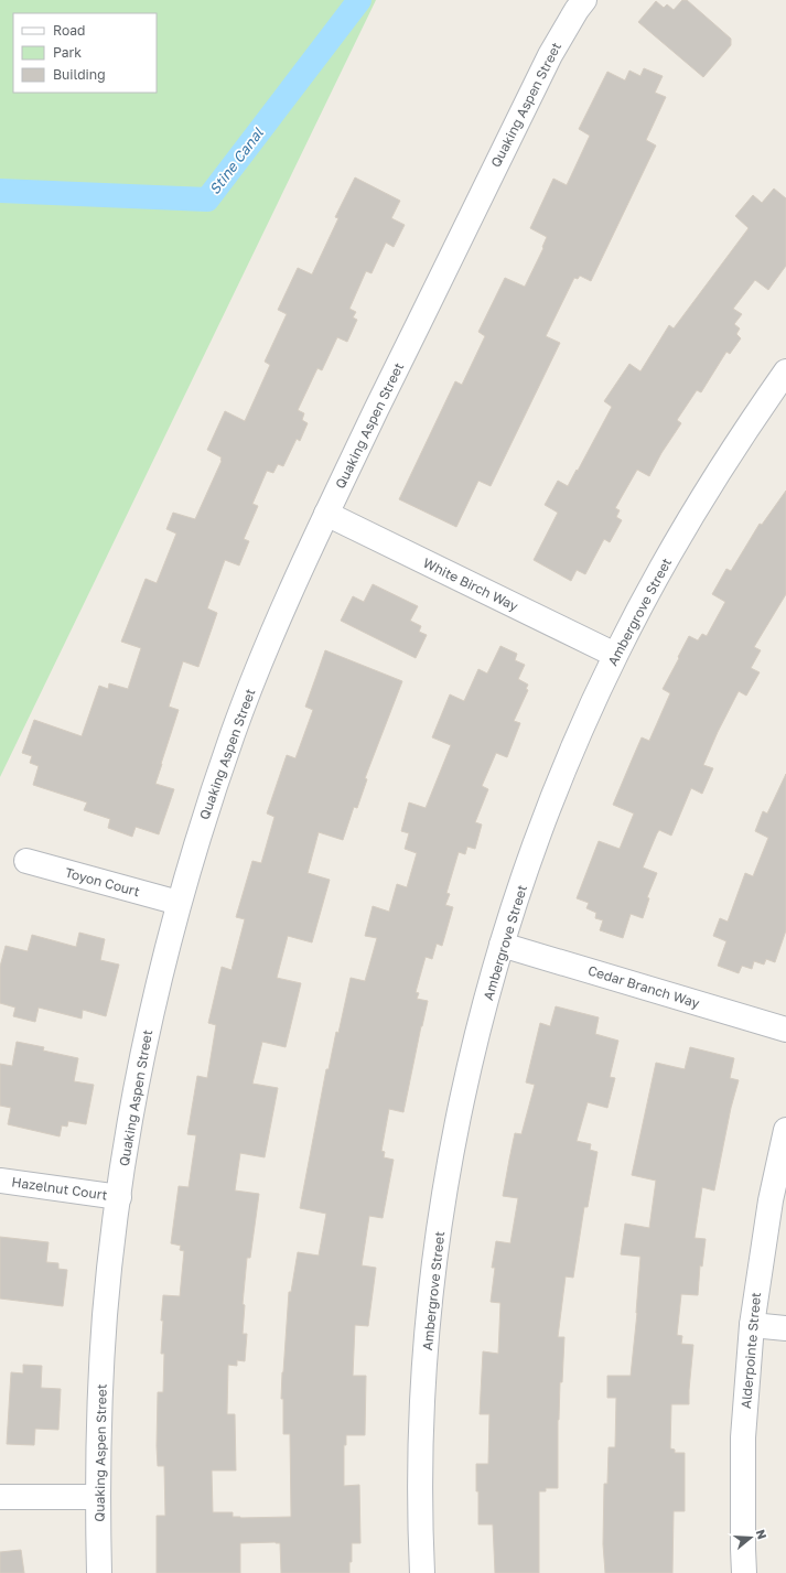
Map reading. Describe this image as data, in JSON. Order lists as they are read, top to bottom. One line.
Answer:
{"streets":{"street":["Quaking Aspen Street","White Birch Way","Ambergrove Street","Toyon Court","Cedar Branch Way","Hazelnut Court","Alderpointe Street"]},"crossings":[["Quaking Aspen Street","White Birch Way"],["Quaking Aspen Street","Toyon Court"],["Quaking Aspen Street","Hazelnut Court"],["White Birch Way","Ambergrove Street"],["Ambergrove Street","Cedar Branch Way"]],"water":["Stine Canal"],"legend":["Road","Park","Building"],"north":"right"}
